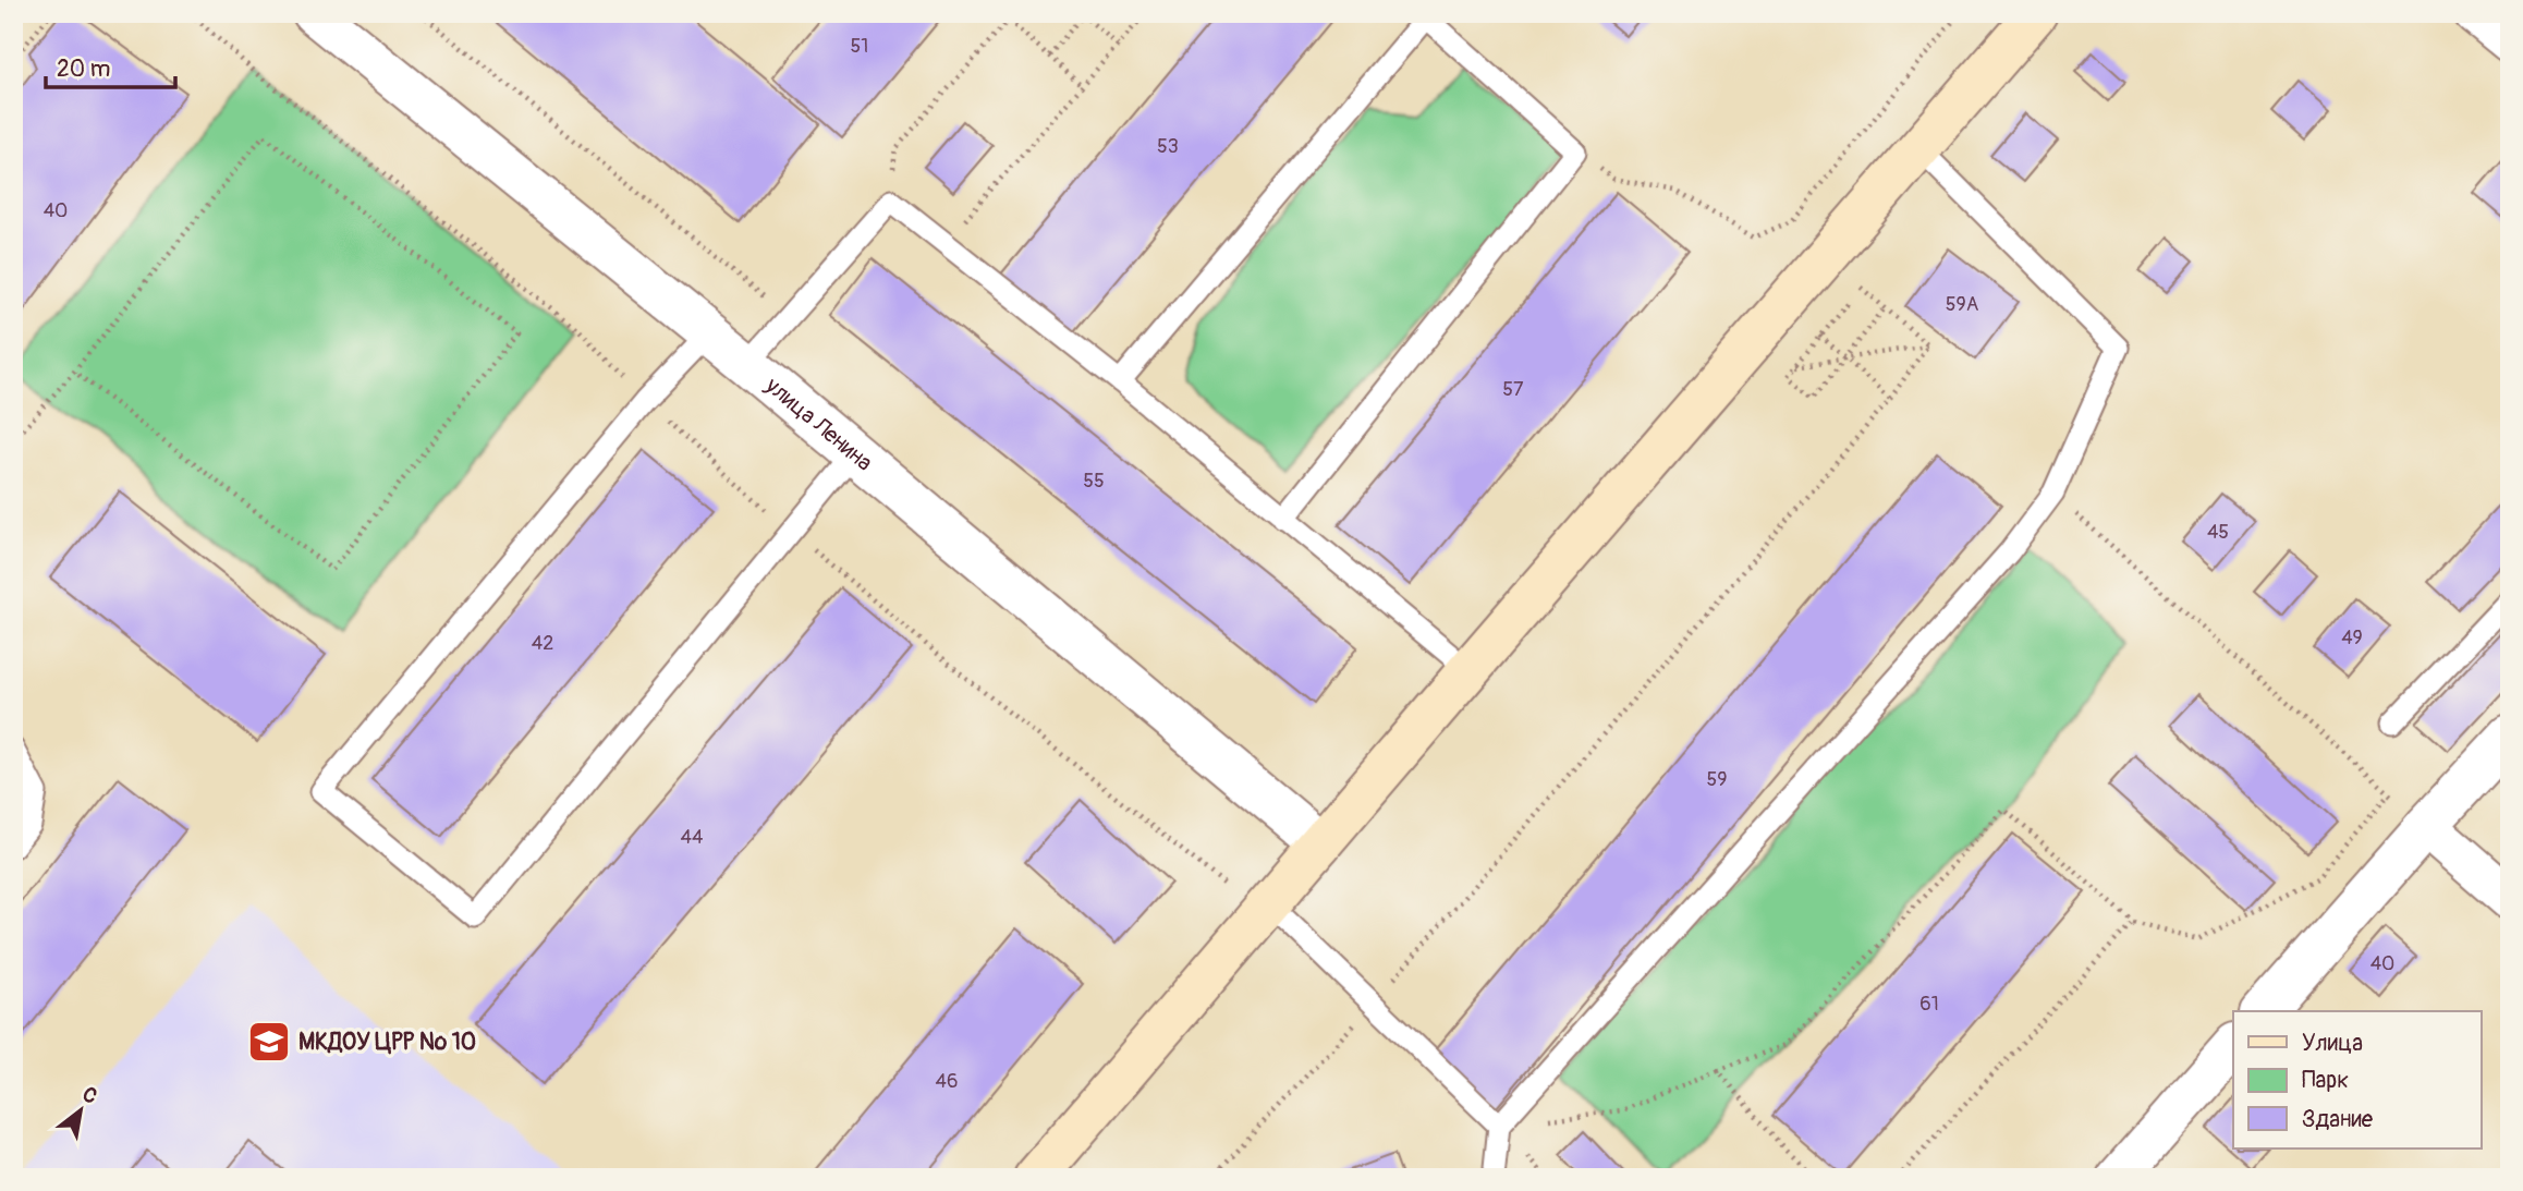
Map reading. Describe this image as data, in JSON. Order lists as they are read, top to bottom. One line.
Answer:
{"streets":{"street":["улица Ленина"]},"places":{"school or university":["МКДОУ ЦРР № 10"]},"house_numbers":["51","53","40","59А","57","55","45","49","42","59","44","40","61","46"],"legend":["Улица","Парк","Здание"],"scale_bar":"20 m","north":"top right"}
